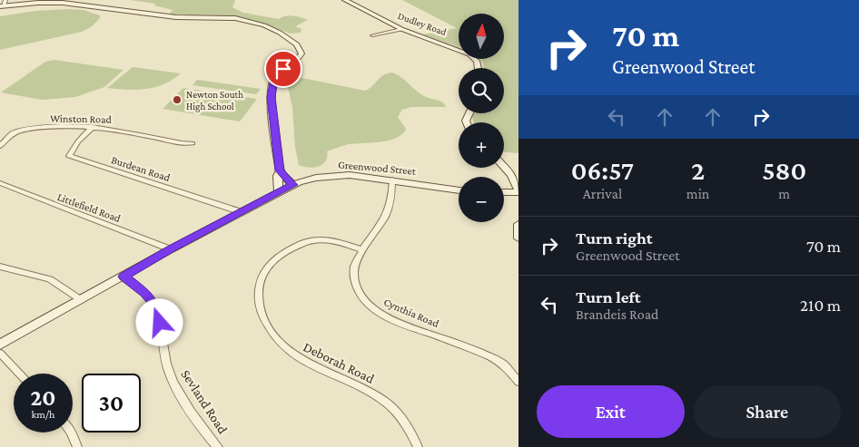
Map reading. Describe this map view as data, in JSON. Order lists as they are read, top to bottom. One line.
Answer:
{"streets":{"street":["Dudley Road","Winston Road","Greenwood Street","Burdean Road","Littlefield Road","Cynthia Road","Deborah Road","Sevland Road"]},"crossings":[["Winston Road","Burdean Road"],["Greenwood Street","Burdean Road"],["Greenwood Street","Littlefield Road"],["Greenwood Street","Cynthia Road"],["Greenwood Street","Sevland Road"],["Cynthia Road","Deborah Road"]],"places":["Newton South High School"],"north":"top","page":{"turn":["70 m","Greenwood Street"],"map_buttons":["+","−"],"eta":["06:57","Arrival","2","min","580","m"],"list":[{"name":"Turn right","note":"Greenwood Street","value":"70 m"},{"name":"Turn left","note":"Brandeis Road","value":"210 m"}],"speed":"20 km/h","limit":"30","buttons":["Exit","Share"]}}
